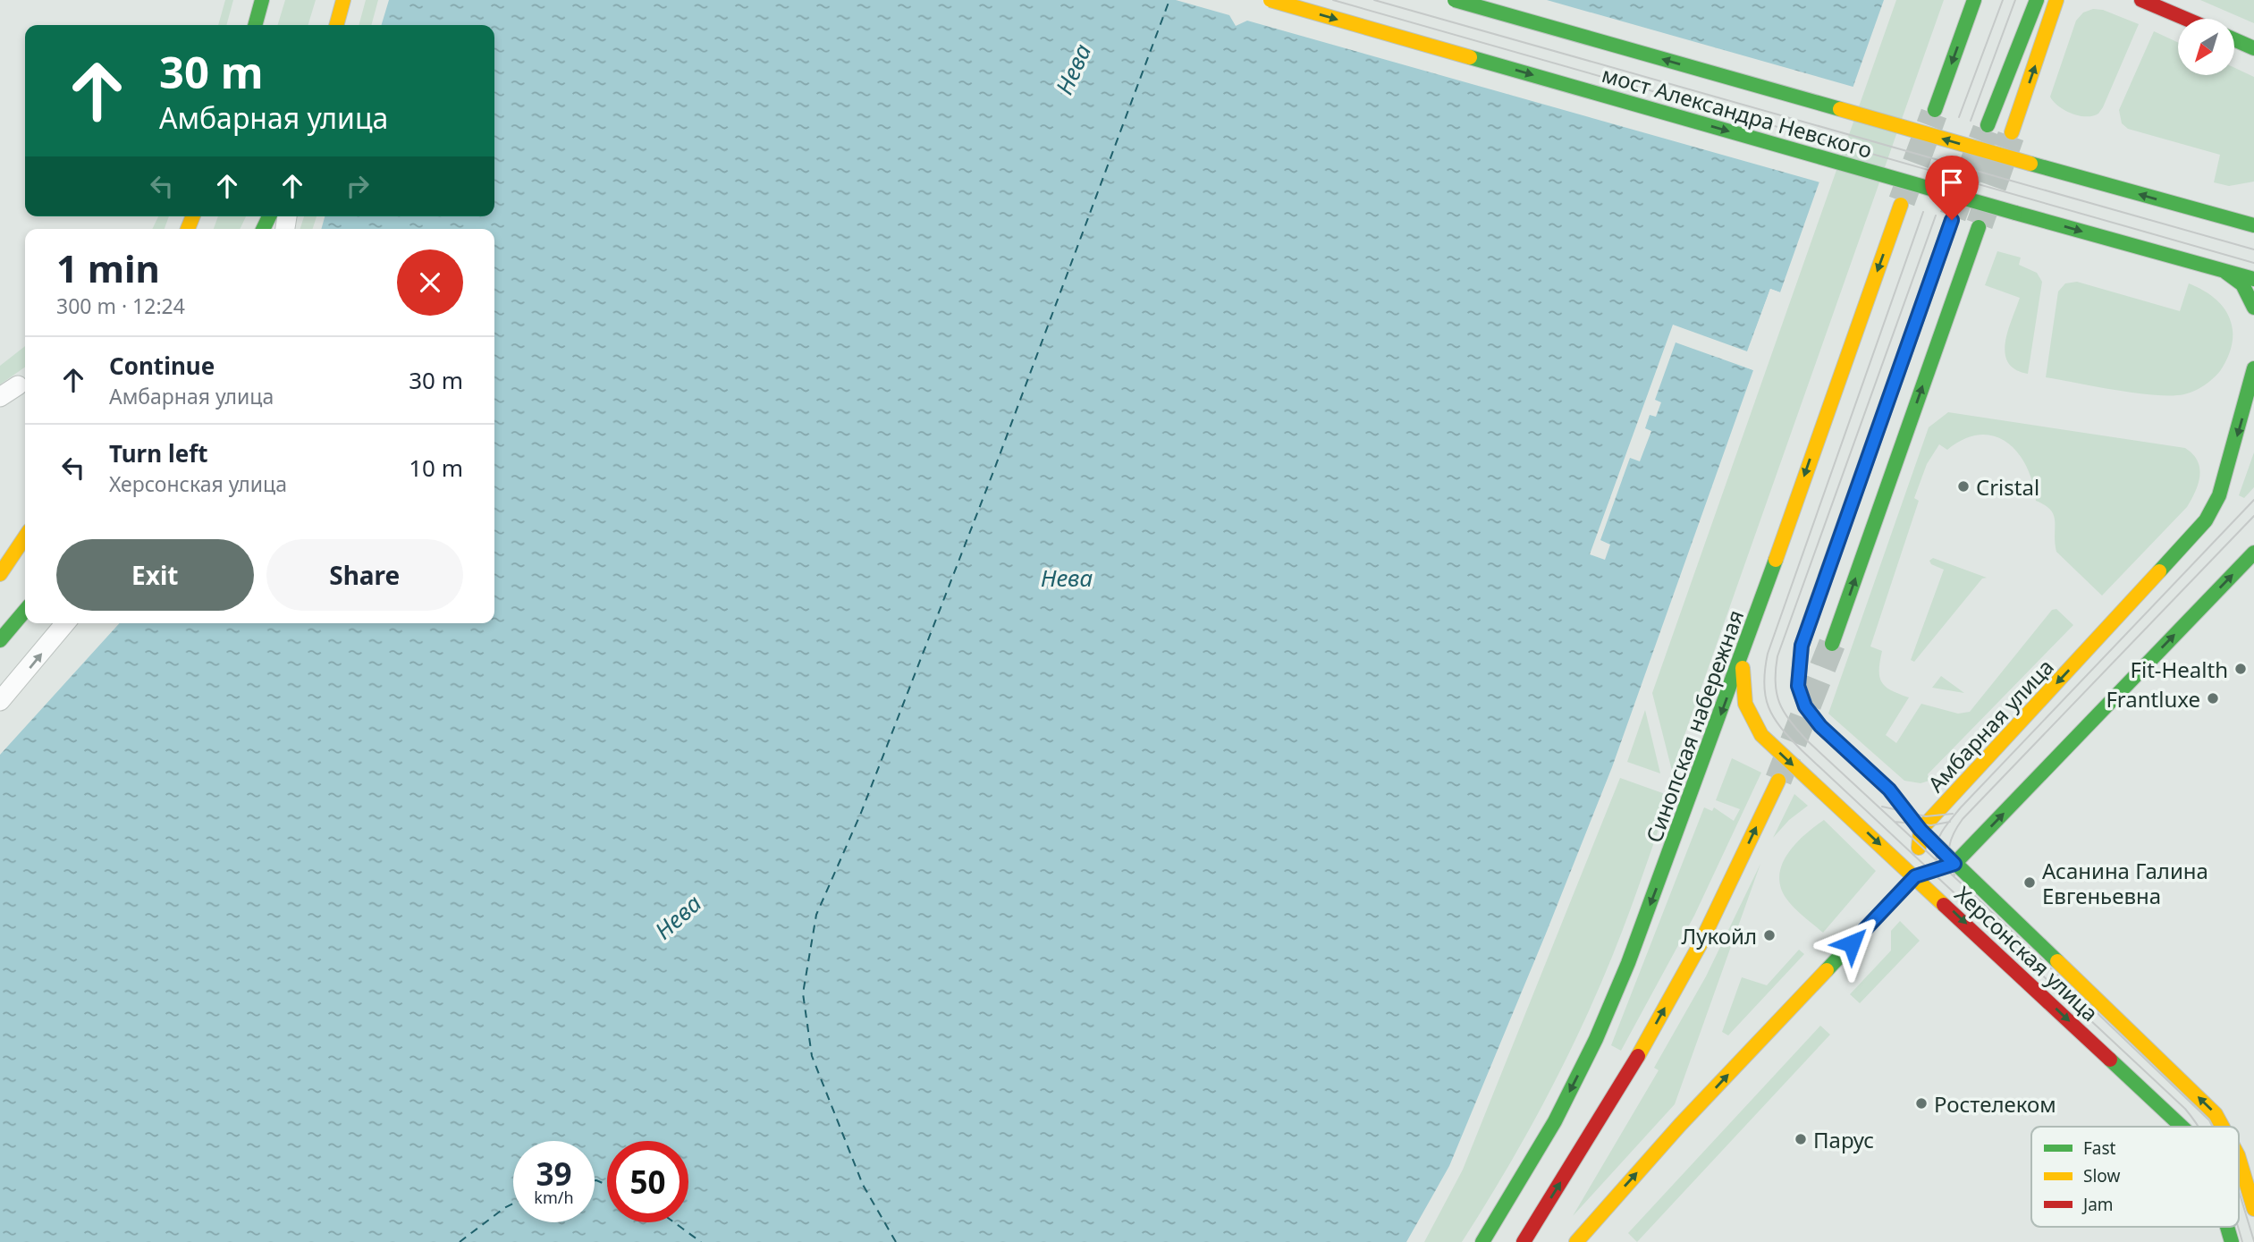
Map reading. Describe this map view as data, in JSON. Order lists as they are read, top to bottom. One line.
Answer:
{"streets":{"main road":["мост Александра Невского","Амбарная улица","Синопская набережная","Херсонская улица"]},"crossings":[["Амбарная улица","Херсонская улица"],["Синопская набережная","Херсонская улица"]],"water":["Нева"],"places":["Cristal","Fit-Health","Frantluxe","Асанина Галина Евгеньевна","Лукойл","Ростелеком","Парус"],"legend":["Fast","Slow","Jam"],"north":"bottom left","page":{"turn":["30 m","Амбарная улица"],"heading":["1 min","300 m · 12:24"],"list":[{"name":"Continue","note":"Амбарная улица","value":"30 m"},{"name":"Turn left","note":"Херсонская улица","value":"10 m"}],"buttons":["Exit","Share"],"speed":"39 km/h","limit":"50"}}
